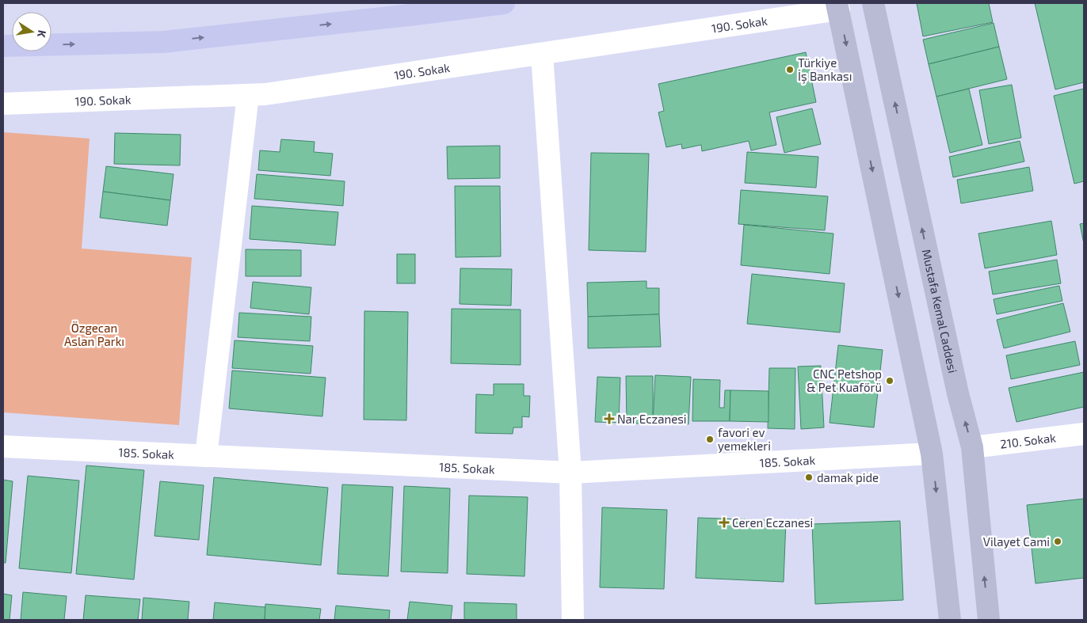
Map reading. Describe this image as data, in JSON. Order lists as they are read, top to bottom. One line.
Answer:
{"streets":{"main road":["Mustafa Kemal Caddesi"],"street":["190. Sokak","210. Sokak","185. Sokak"]},"crossings":[["Mustafa Kemal Caddesi","210. Sokak"]],"parks":["Özgecan Aslan Parkı"],"places":{"other":["Türkiye İş Bankası","CNC Petshop & Pet Kuaförü","favori ev yemekleri","damak pide","Vilayet Cami"],"health":["Nar Eczanesi","Ceren Eczanesi"]},"north":"right"}
